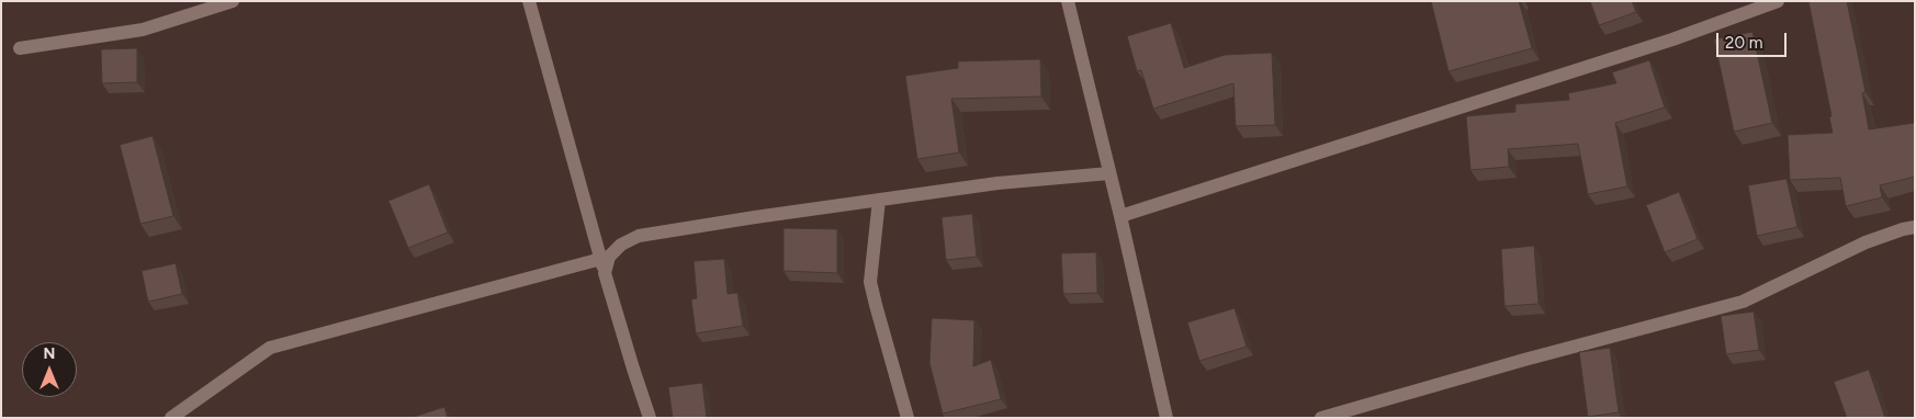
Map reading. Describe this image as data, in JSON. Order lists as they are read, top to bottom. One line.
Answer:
{"scale_bar":"20 m","north":"top"}
